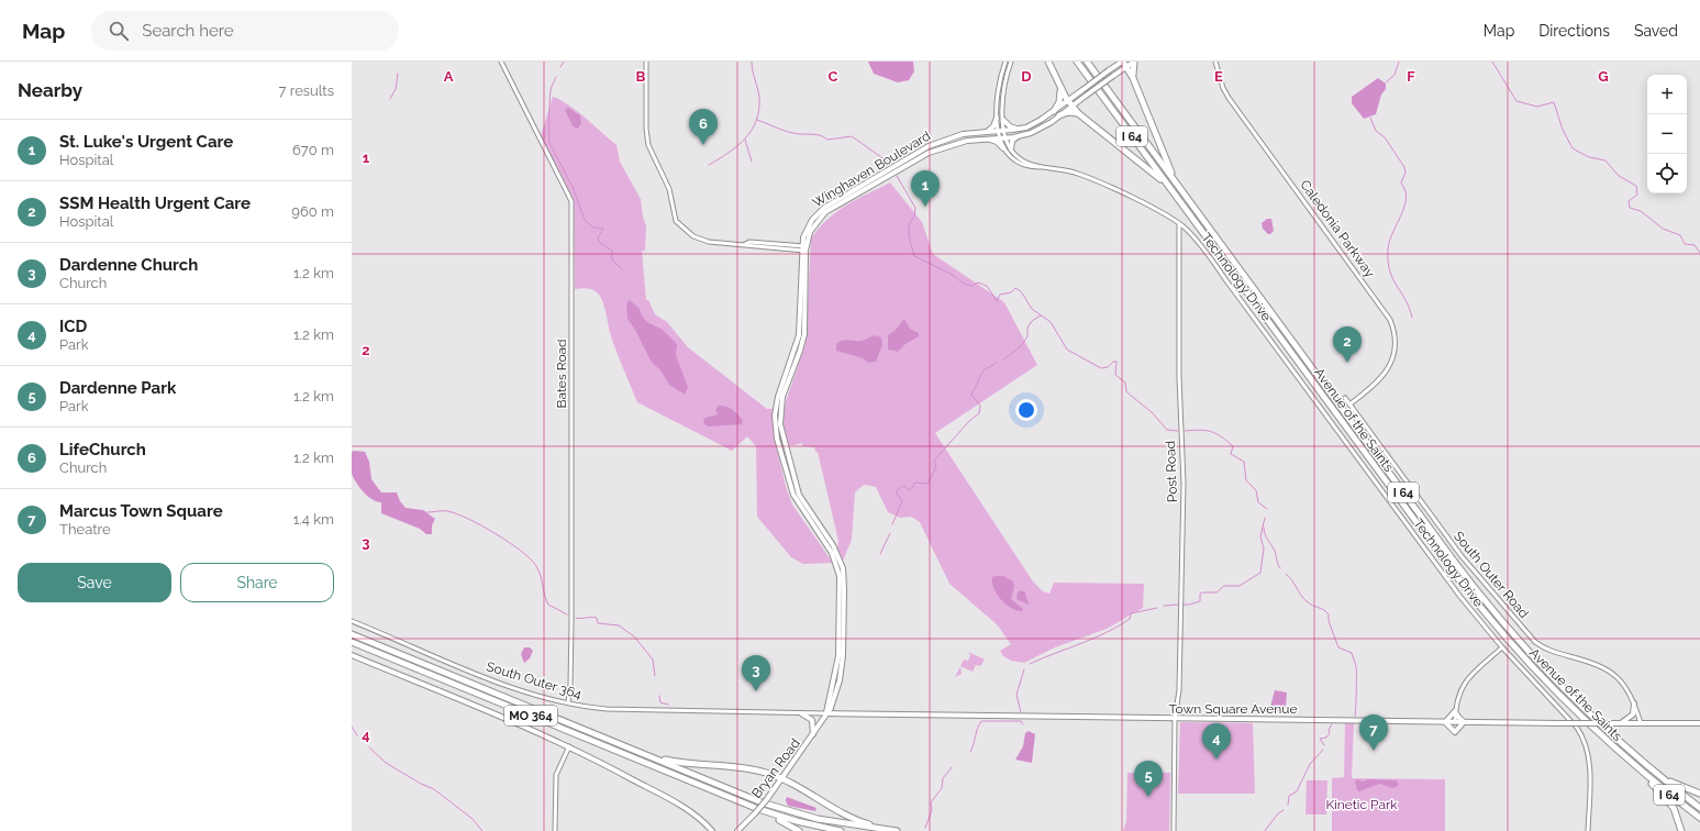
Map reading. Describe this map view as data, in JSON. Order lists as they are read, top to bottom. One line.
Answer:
{"streets":{"highway":["I 64","Avenue of the Saints","MO 364"],"main road":["Winghaven Boulevard","Town Square Avenue","Bryan Road"],"street":["Caledonia Parkway","Technology Drive","Bates Road","Post Road","South Outer Road","South Outer 364"]},"crossings":[["Winghaven Boulevard","Technology Drive"],["Winghaven Boulevard","South Outer 364"],["Winghaven Boulevard","Town Square Avenue"],["Winghaven Boulevard","Bryan Road"],["Caledonia Parkway","South Outer Road"],["Technology Drive","Post Road"],["Bates Road","South Outer 364"],["Post Road","Town Square Avenue"],["South Outer Road","Town Square Avenue"],["South Outer 364","Town Square Avenue"],["South Outer 364","Bryan Road"],["Town Square Avenue","Bryan Road"]],"parks":["Kinetic Park"],"page":{"header":"Map","search":"Search here","nav":["Map","Directions","Saved"],"heading":["Nearby","7 results"],"map_buttons":["+","−"],"pins":["6","1","2","3","7","4","5"],"list":[{"mark":"1","name":"St. Luke's Urgent Care","note":"Hospital","value":"670 m"},{"mark":"2","name":"SSM Health Urgent Care","note":"Hospital","value":"960 m"},{"mark":"3","name":"Dardenne Church","note":"Church","value":"1.2 km"},{"mark":"4","name":"ICD","note":"Park","value":"1.2 km"},{"mark":"5","name":"Dardenne Park","note":"Park","value":"1.2 km"},{"mark":"6","name":"LifeChurch","note":"Church","value":"1.2 km"},{"mark":"7","name":"Marcus Town Square","note":"Theatre","value":"1.4 km"}],"buttons":["Save","Share"]},"grid":{"columns":["A","B","C","D","E","F","G"],"rows":["1","2","3","4"]}}
